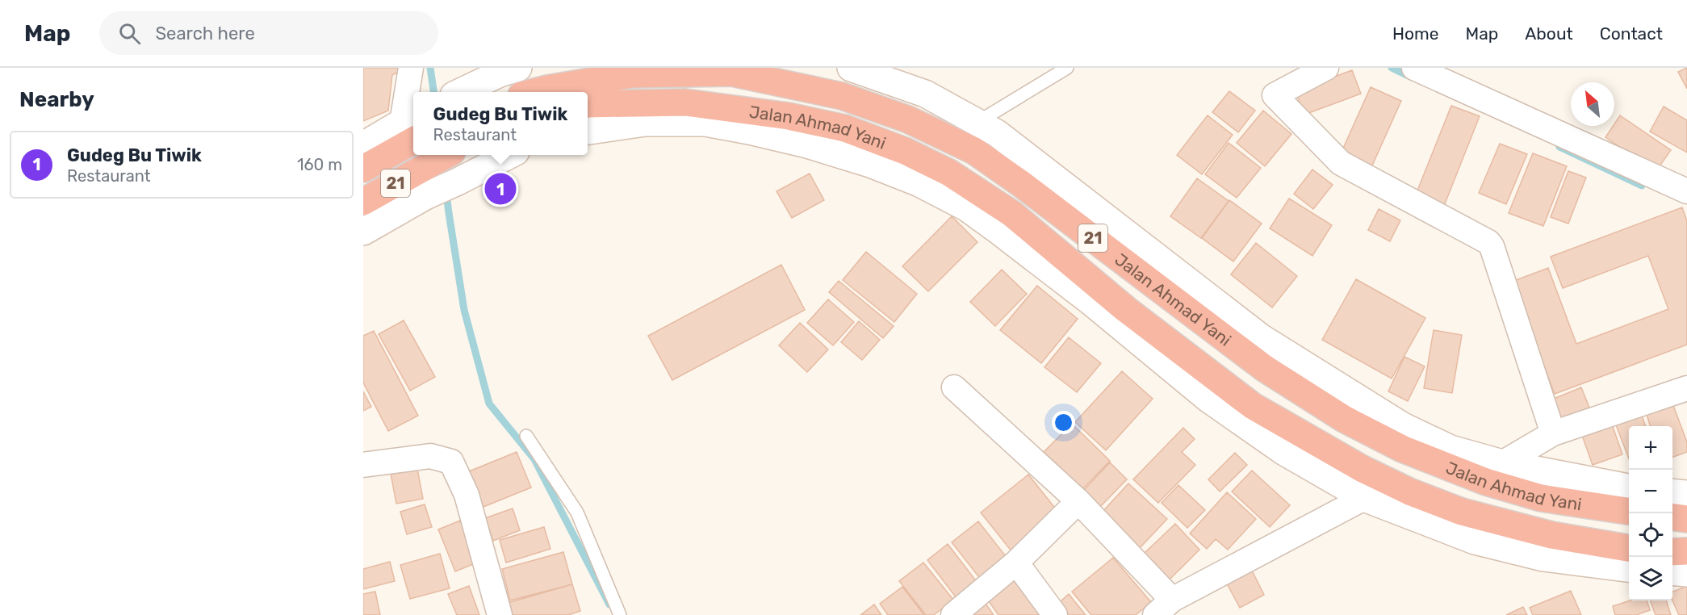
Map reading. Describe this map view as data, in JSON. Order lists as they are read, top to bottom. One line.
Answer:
{"streets":{"highway":["Jalan Ahmad Yani","21"]},"north":"top left","page":{"header":"Map","search":"Search here","nav":["Home","Map","About","Contact"],"heading":"Nearby","popup":["Gudeg Bu Tiwik","Restaurant"],"list":[{"mark":"1","name":"Gudeg Bu Tiwik","note":"Restaurant","value":"160 m"}],"pins":"1","map_buttons":["+","−"]}}
